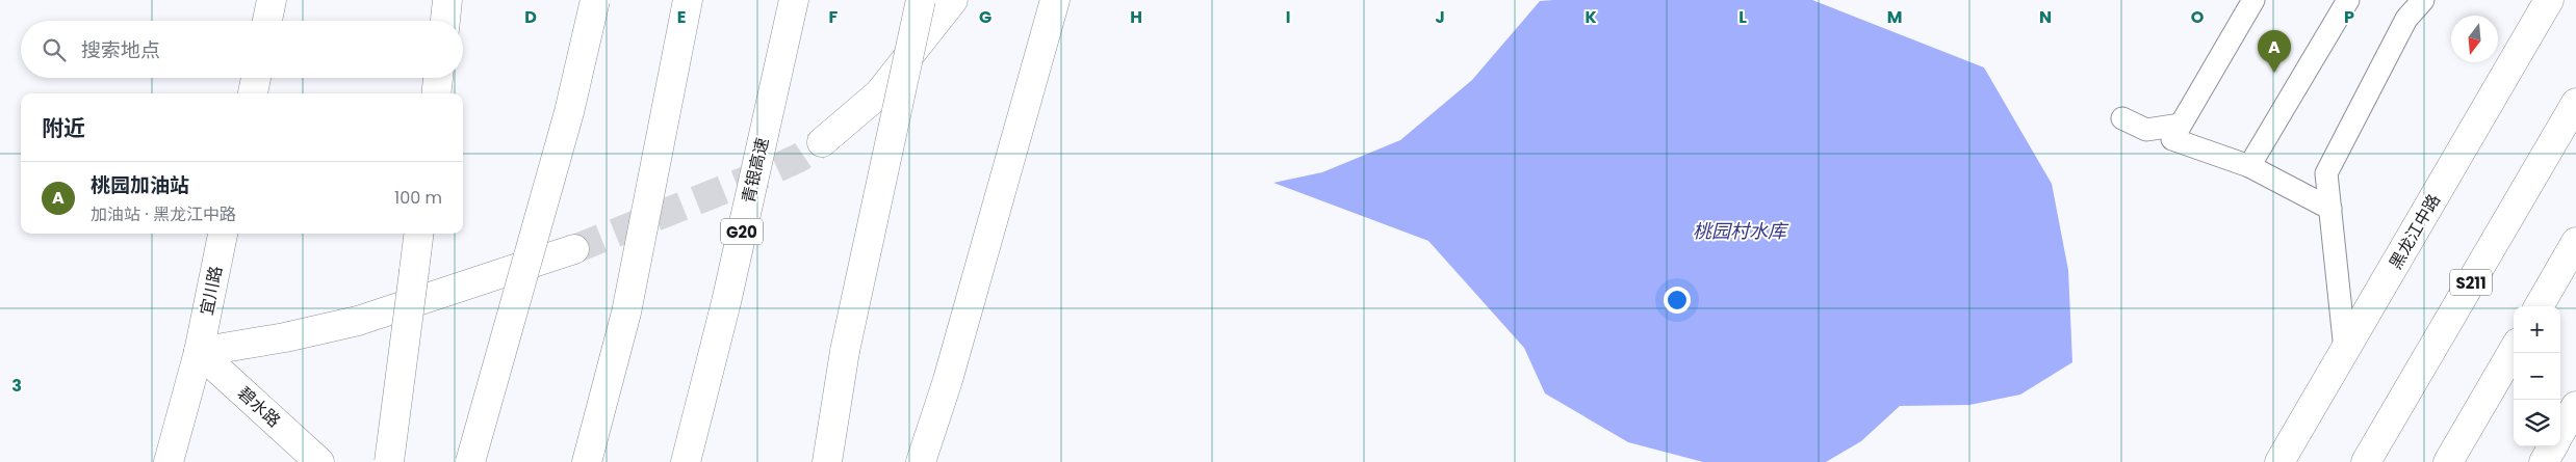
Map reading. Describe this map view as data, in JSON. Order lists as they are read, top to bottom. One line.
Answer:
{"streets":{"main road":["青银高速","G20","黑龙江中路","S211","宜川路","碧水路"]},"crossings":[["宜川路","碧水路"]],"water":["桃园村水库"],"north":"bottom","page":{"search":"搜索地点","pins":"A","heading":"附近","list":[{"mark":"A","name":"桃园加油站","note":"加油站 · 黑龙江中路","value":"100 m"}],"map_buttons":["+","−"]},"grid":{"columns":["D","E","F","G","H","I","J","K","L","M","N","O","P"],"rows":["3"]}}
